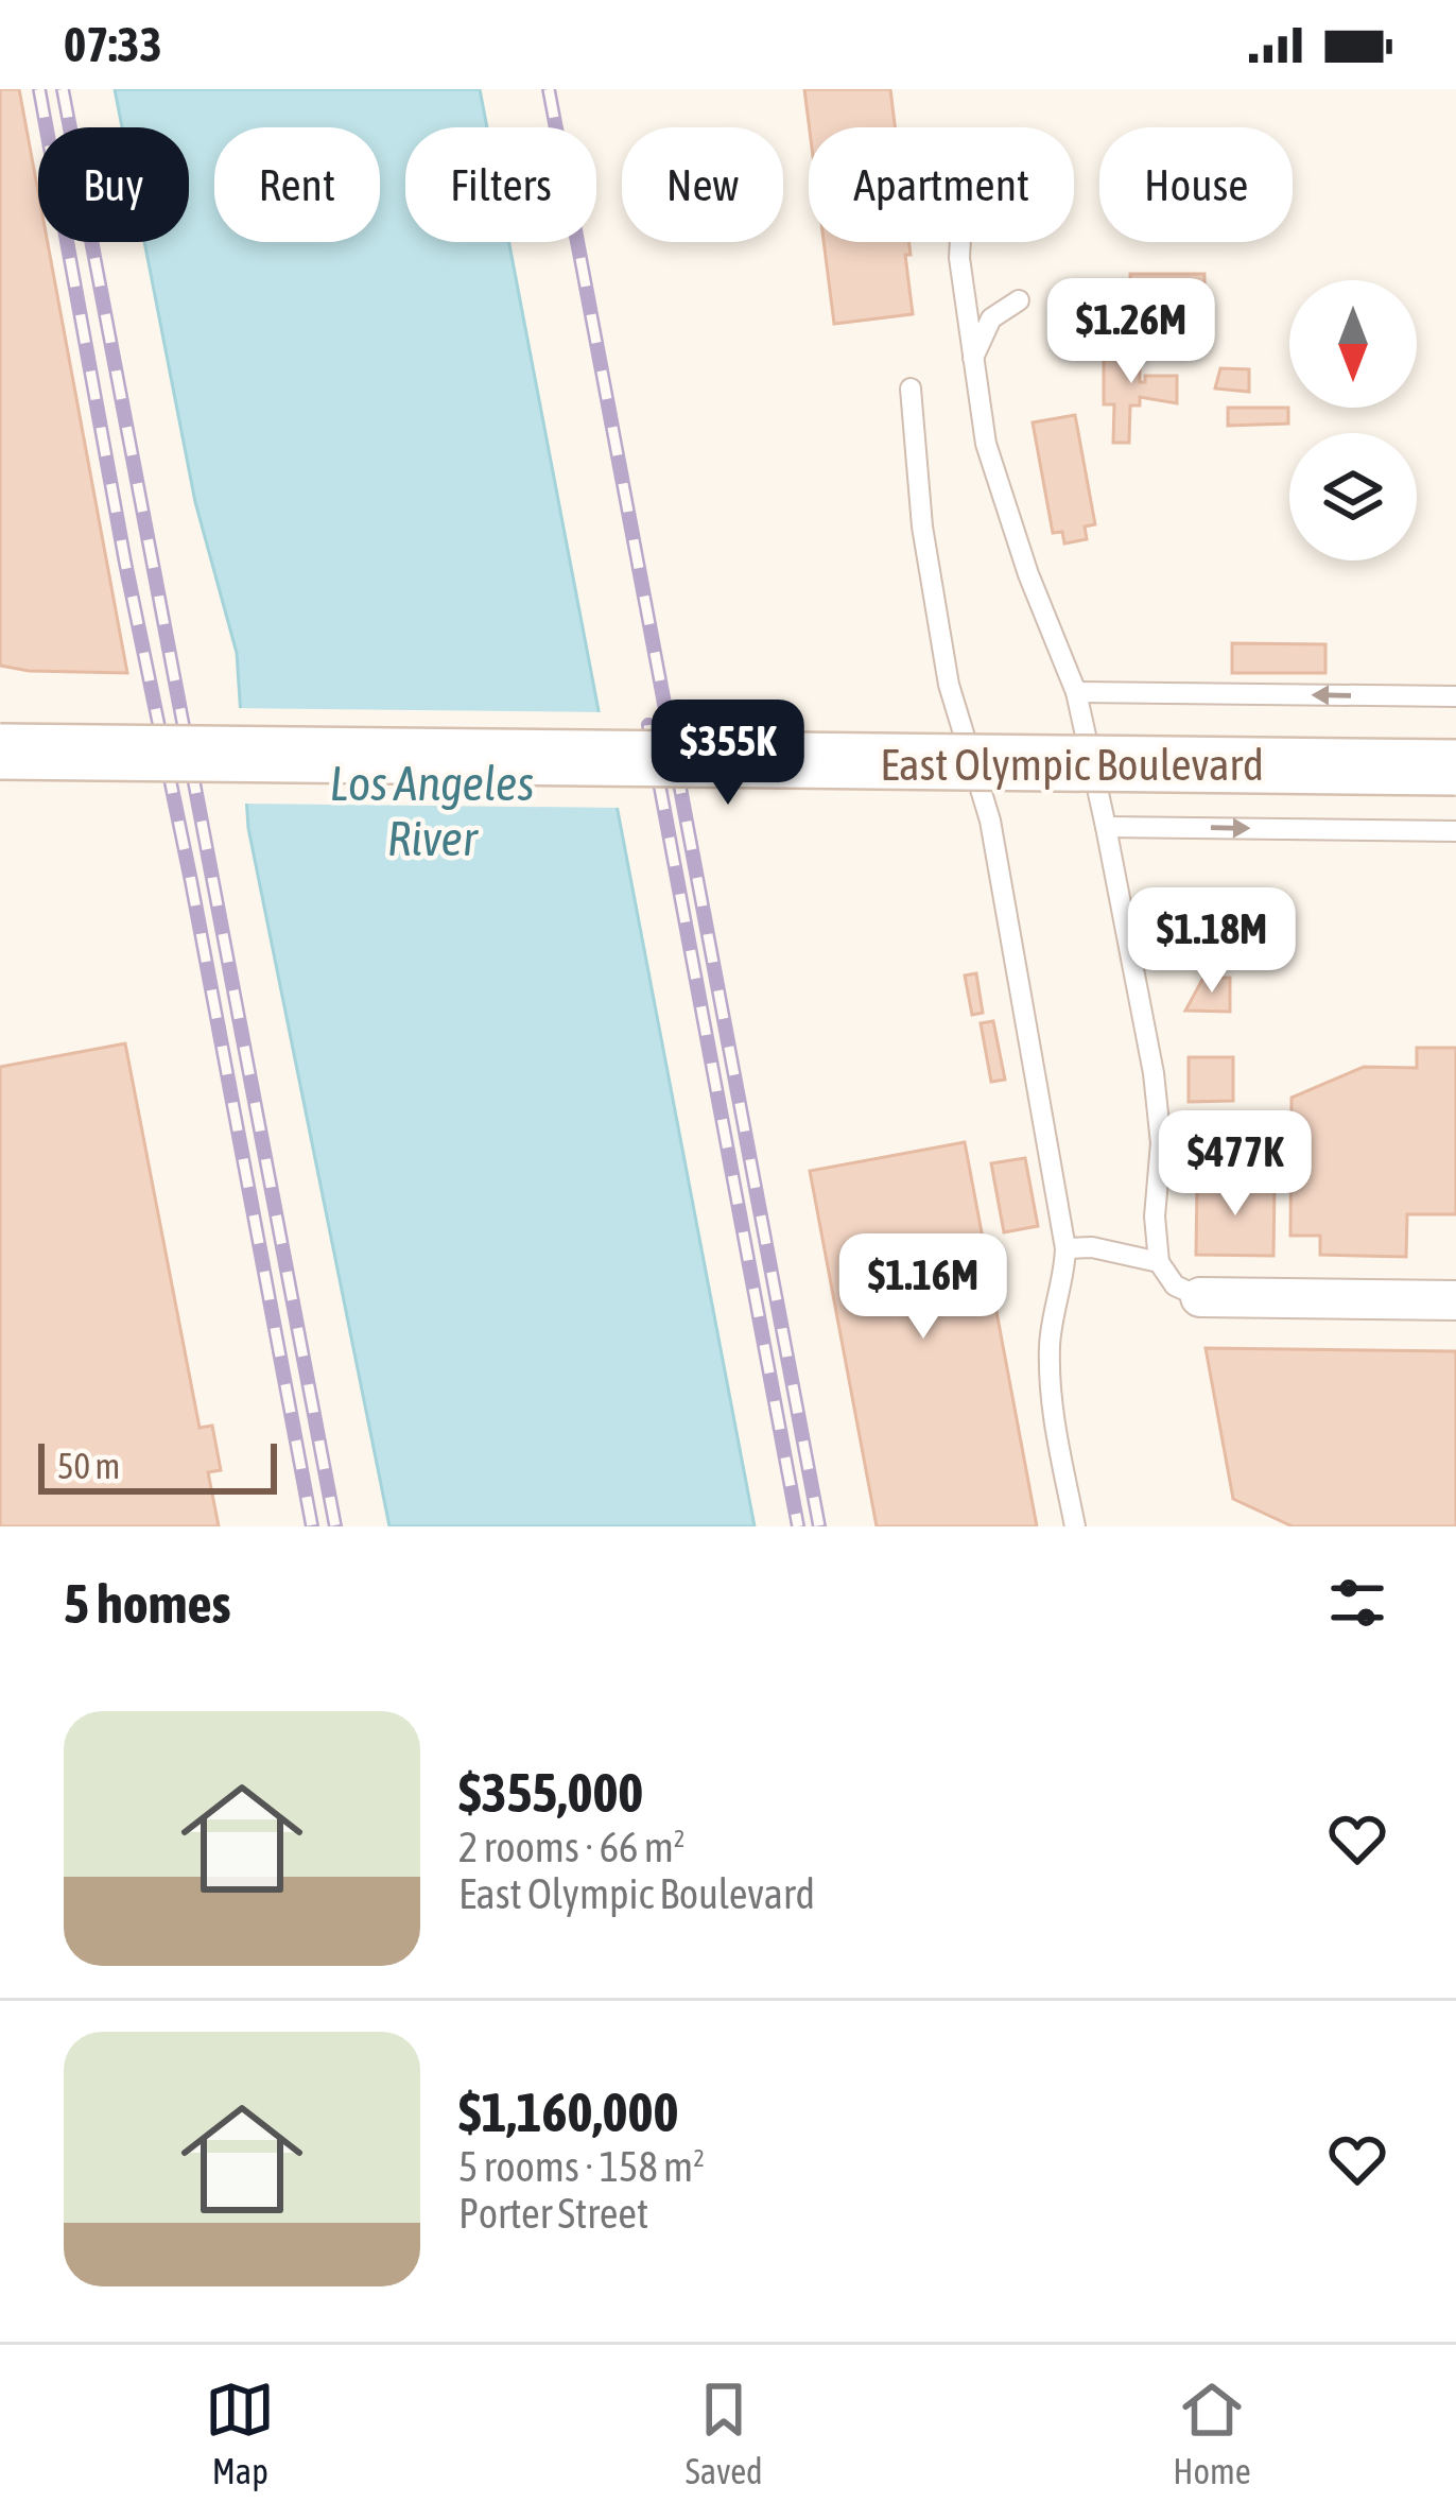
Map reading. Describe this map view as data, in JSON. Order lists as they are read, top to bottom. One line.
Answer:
{"streets":{"main road":["East Olympic Boulevard"]},"water":["Los Angeles River"],"scale_bar":"50 m","north":"bottom","page":{"status":"07:33","chip":["Buy","Rent","Filters","New","Apartment","House"],"price":["$1.26M","$355K","$1.18M","$477K","$1.16M"],"scale":"50 m","heading":"5 homes","list":[{"name":"$355,000","note":"2 rooms · 66 m² · East Olympic Boulevard"},{"name":"$1,160,000","note":"5 rooms · 158 m² · Porter Street"}],"tabs":["Map","Saved","Home"]}}
